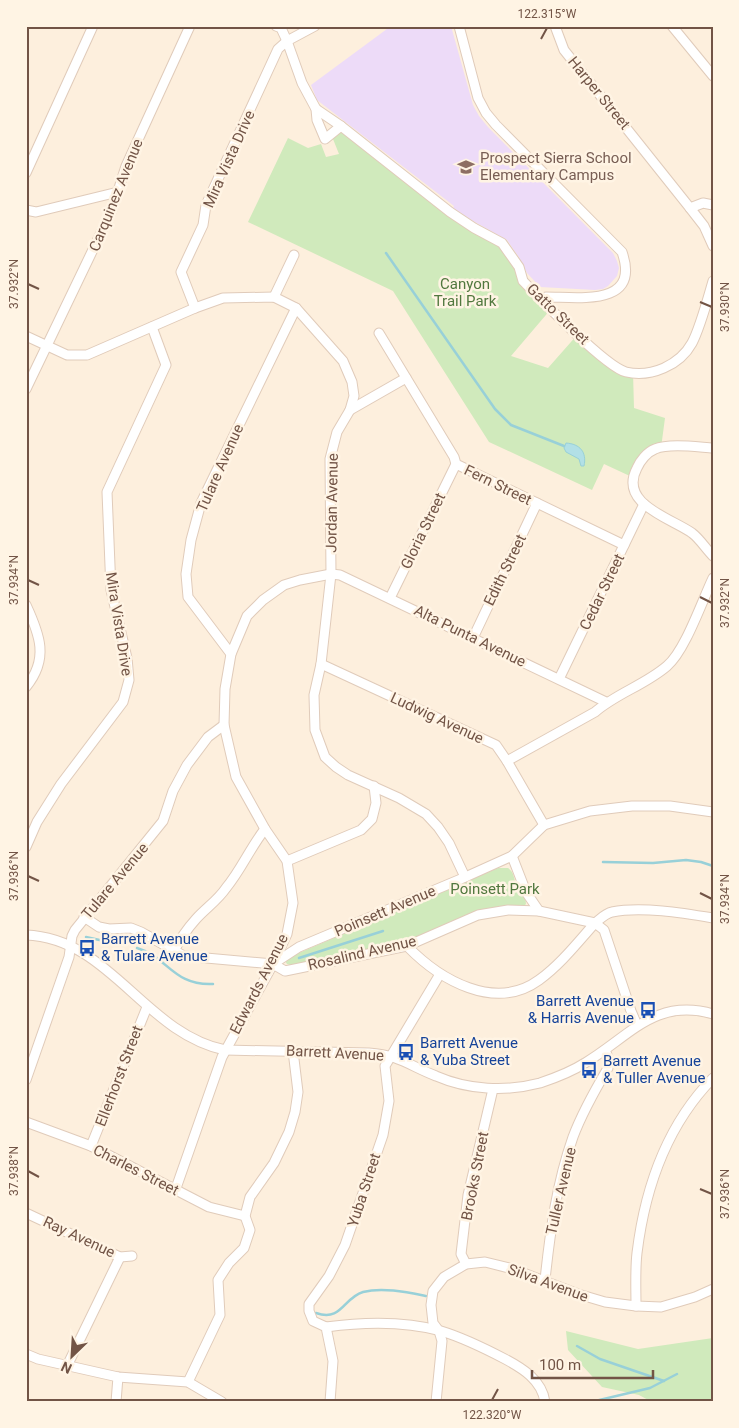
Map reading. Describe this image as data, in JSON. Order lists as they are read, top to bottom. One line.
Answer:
{"streets":{"street":["Harper Street","Mira Vista Drive","Carquinez Avenue","Gatto Street","Tulare Avenue","Fern Street","Jordan Avenue","Gloria Street","Edith Street","Cedar Street","Alta Punta Avenue","Ludwig Avenue","Poinsett Avenue","Rosalind Avenue","Edwards Avenue","Barrett Avenue","Ellerhorst Street","Charles Street","Brooks Street","Yuba Street","Tuller Avenue","Ray Avenue","Silva Avenue"]},"crossings":[["Mira Vista Drive","Jordan Avenue"],["Carquinez Avenue","Jordan Avenue"],["Tulare Avenue","Jordan Avenue"],["Tulare Avenue","Edwards Avenue"],["Tulare Avenue","Barrett Avenue"],["Fern Street","Gloria Street"],["Fern Street","Edith Street"],["Fern Street","Cedar Street"],["Jordan Avenue","Alta Punta Avenue"],["Jordan Avenue","Ludwig Avenue"],["Jordan Avenue","Poinsett Avenue"],["Jordan Avenue","Edwards Avenue"],["Gloria Street","Alta Punta Avenue"],["Edith Street","Alta Punta Avenue"],["Cedar Street","Alta Punta Avenue"],["Alta Punta Avenue","Edwards Avenue"],["Ludwig Avenue","Poinsett Avenue"],["Poinsett Avenue","Rosalind Avenue"],["Poinsett Avenue","Edwards Avenue"],["Rosalind Avenue","Edwards Avenue"],["Edwards Avenue","Barrett Avenue"],["Edwards Avenue","Charles Street"],["Barrett Avenue","Ellerhorst Street"],["Barrett Avenue","Brooks Street"],["Barrett Avenue","Yuba Street"],["Barrett Avenue","Tuller Avenue"],["Ellerhorst Street","Charles Street"],["Brooks Street","Silva Avenue"],["Tuller Avenue","Silva Avenue"]],"parks":["Canyon Trail Park","Poinsett Park"],"places":{"school or university":["Prospect Sierra School Elementary Campus"],"bus stop":["Barrett Avenue & Tulare Avenue","Barrett Avenue & Harris Avenue","Barrett Avenue & Yuba Street","Barrett Avenue & Tuller Avenue"]},"scale_bar":"100 m","north":"bottom left","coordinates":["122.315°W","37.932°N","37.930°N","37.934°N","37.936°N","37.938°N","122.320°W"]}
